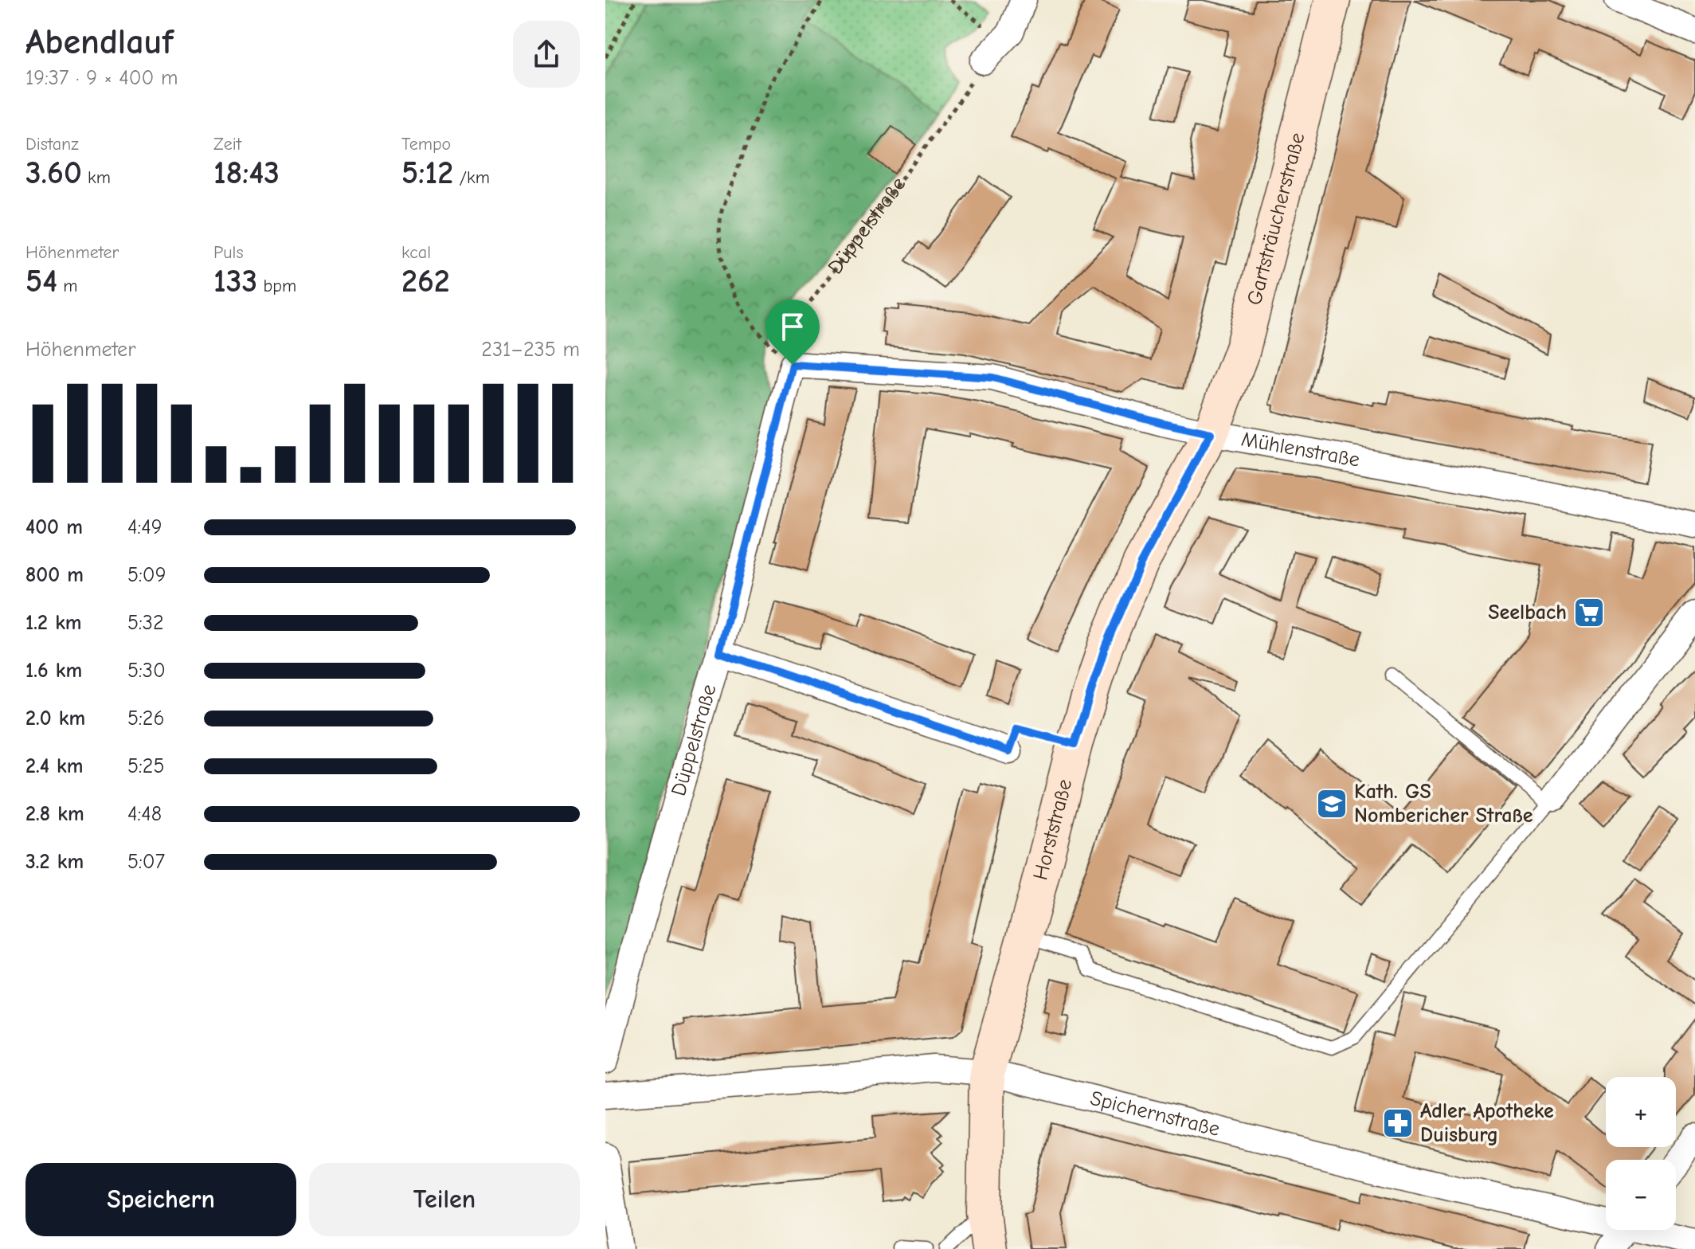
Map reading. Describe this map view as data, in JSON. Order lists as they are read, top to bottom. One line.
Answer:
{"streets":{"street":["Gartsträucherstraße","Düppelstraße","Mühlenstraße","Horststraße","Spichernstraße"]},"crossings":[["Gartsträucherstraße","Mühlenstraße"],["Gartsträucherstraße","Horststraße"],["Düppelstraße","Mühlenstraße"],["Mühlenstraße","Horststraße"],["Horststraße","Spichernstraße"]],"places":{"supermarket":["Seelbach"],"school or university":["Kath. GS Nombericher Straße"],"pharmacy":["Adler Apotheke Duisburg"]},"page":{"heading":["Abendlauf","19:37 · 9 × 400 m"],"stats":[["Distanz","3.60 km"],["Zeit","18:43"],["Tempo","5:12 /km"],["Höhenmeter","54 m"],["Puls","133 bpm"],["kcal","262"]],"chart":["Höhenmeter","231–235 m"],"list":[{"name":"400 m","note":"4:49"},{"name":"800 m","note":"5:09"},{"name":"1.2 km","note":"5:32"},{"name":"1.6 km","note":"5:30"},{"name":"2.0 km","note":"5:26"},{"name":"2.4 km","note":"5:25"},{"name":"2.8 km","note":"4:48"},{"name":"3.2 km","note":"5:07"}],"map_buttons":["+","−"],"buttons":["Speichern","Teilen"]}}
